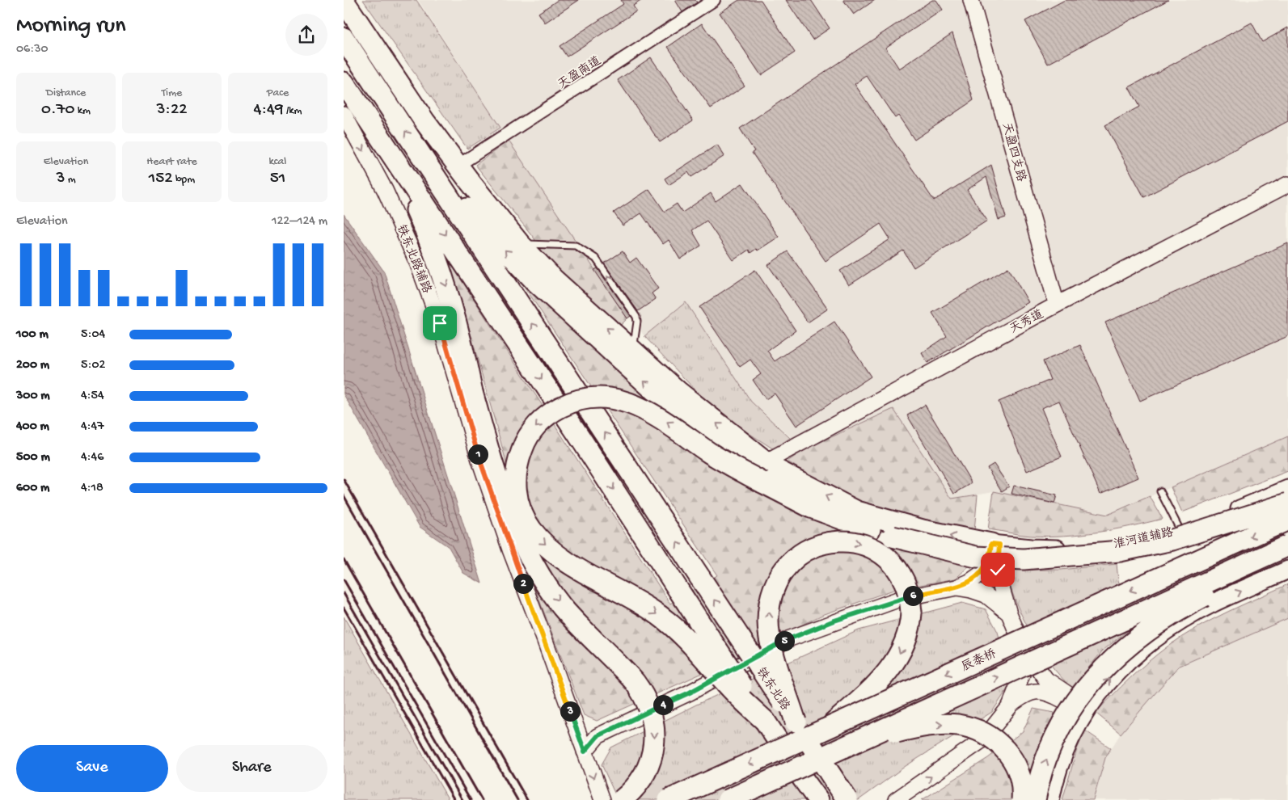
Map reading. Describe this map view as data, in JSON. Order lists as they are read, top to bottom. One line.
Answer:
{"streets":{"highway":["辰泰桥","铁东北路"],"main road":["淮河道辅路"],"street":["天盈南道","天盈四支路","铁东北路辅路","天秀道"]},"crossings":[["天盈四支路","天秀道"],["辰泰桥","铁东北路"]],"one_way":["铁东北路辅路"],"page":{"heading":["Morning run","06:30"],"stats":[["Distance","0.70 km"],["Time","3:22"],["Pace","4:49 /km"],["Elevation","3 m"],["Heart rate","152 bpm"],["kcal","51"]],"chart":["Elevation","122–124 m"],"list":[{"name":"100 m","note":"5:04"},{"name":"200 m","note":"5:02"},{"name":"300 m","note":"4:54"},{"name":"400 m","note":"4:47"},{"name":"500 m","note":"4:46"},{"name":"600 m","note":"4:18"}],"pins":["1","2","6","5","4","3"],"buttons":["Save","Share"]}}
